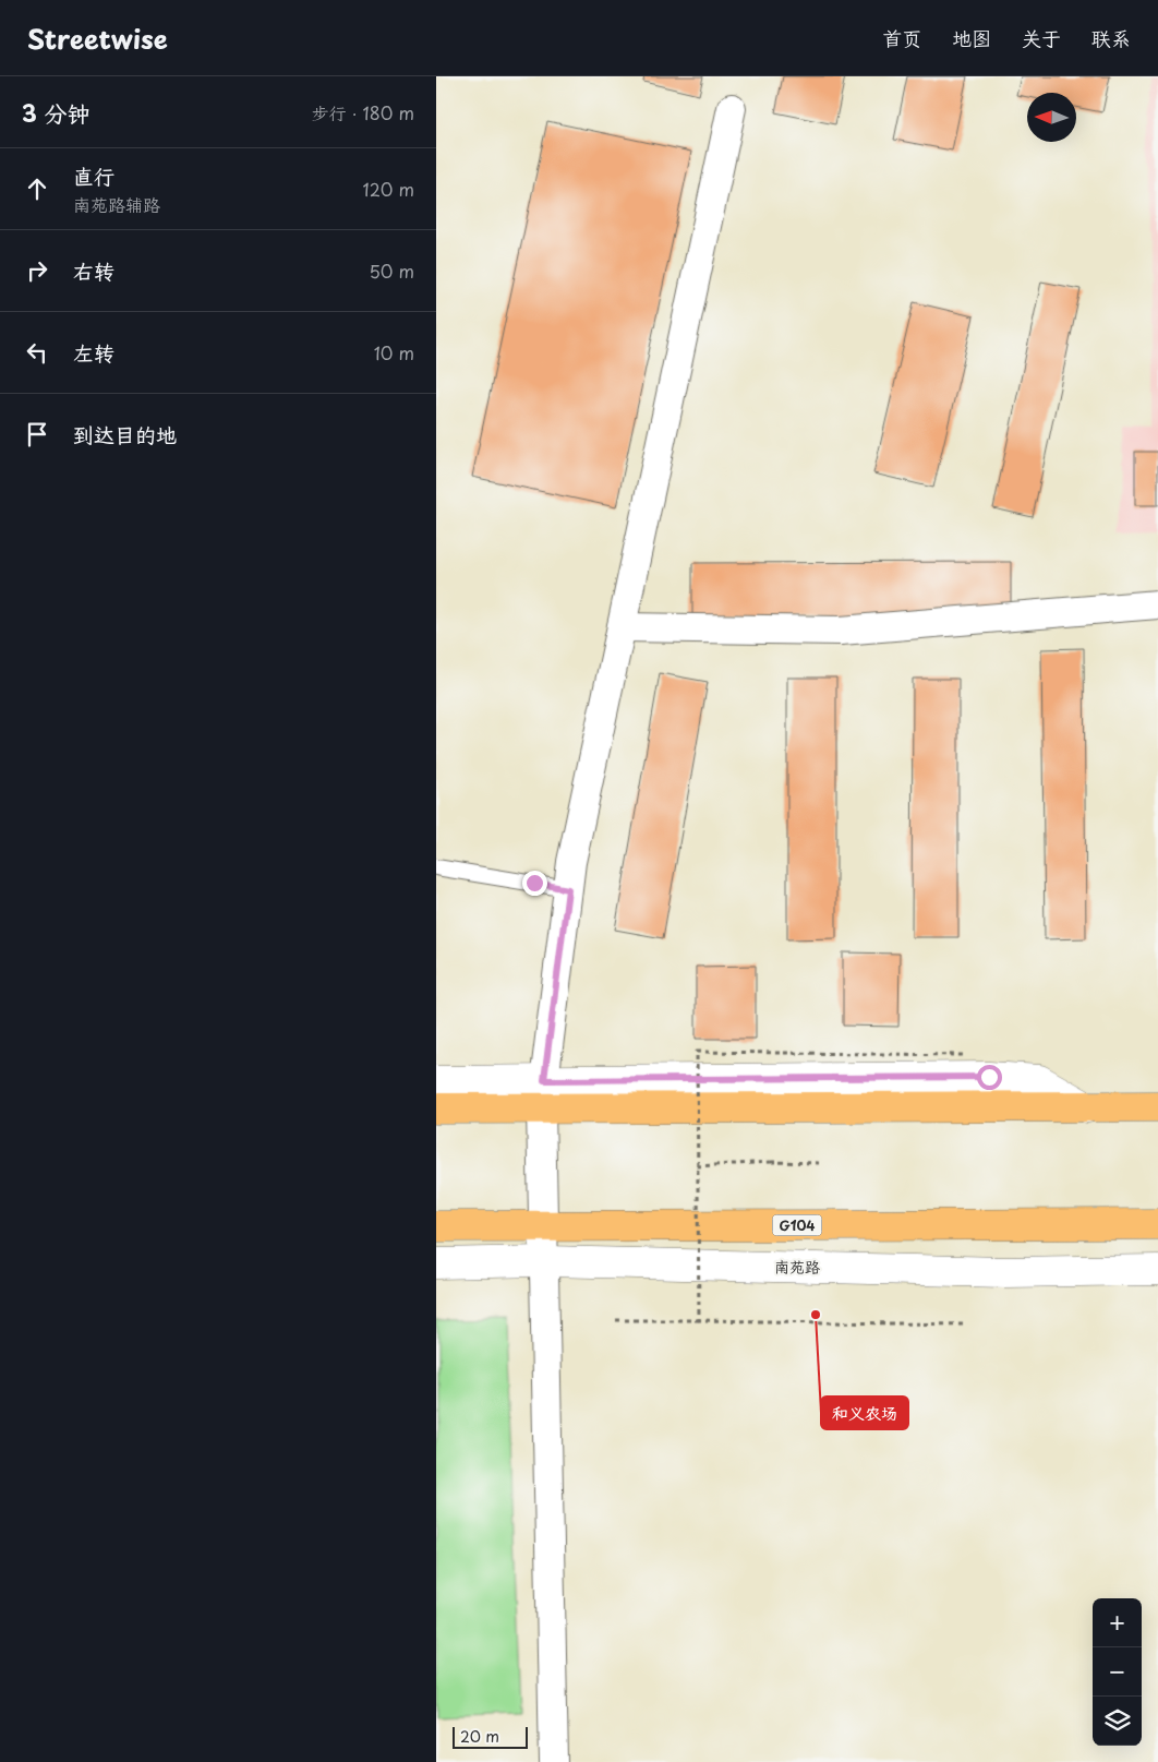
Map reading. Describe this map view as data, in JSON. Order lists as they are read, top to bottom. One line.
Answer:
{"streets":{"highway":["G104"],"street":["南苑路"]},"places":["和义农场"],"scale_bar":"20 m","north":"left","page":{"header":"Streetwise","nav":["首页","地图","关于","联系"],"heading":["3 分钟","步行 · 180 m"],"list":[["直行","南苑路辅路","120 m"],["右转","50 m"],["左转","10 m"],"到达目的地"],"map_buttons":["+","−"],"scale":"20 m"}}
